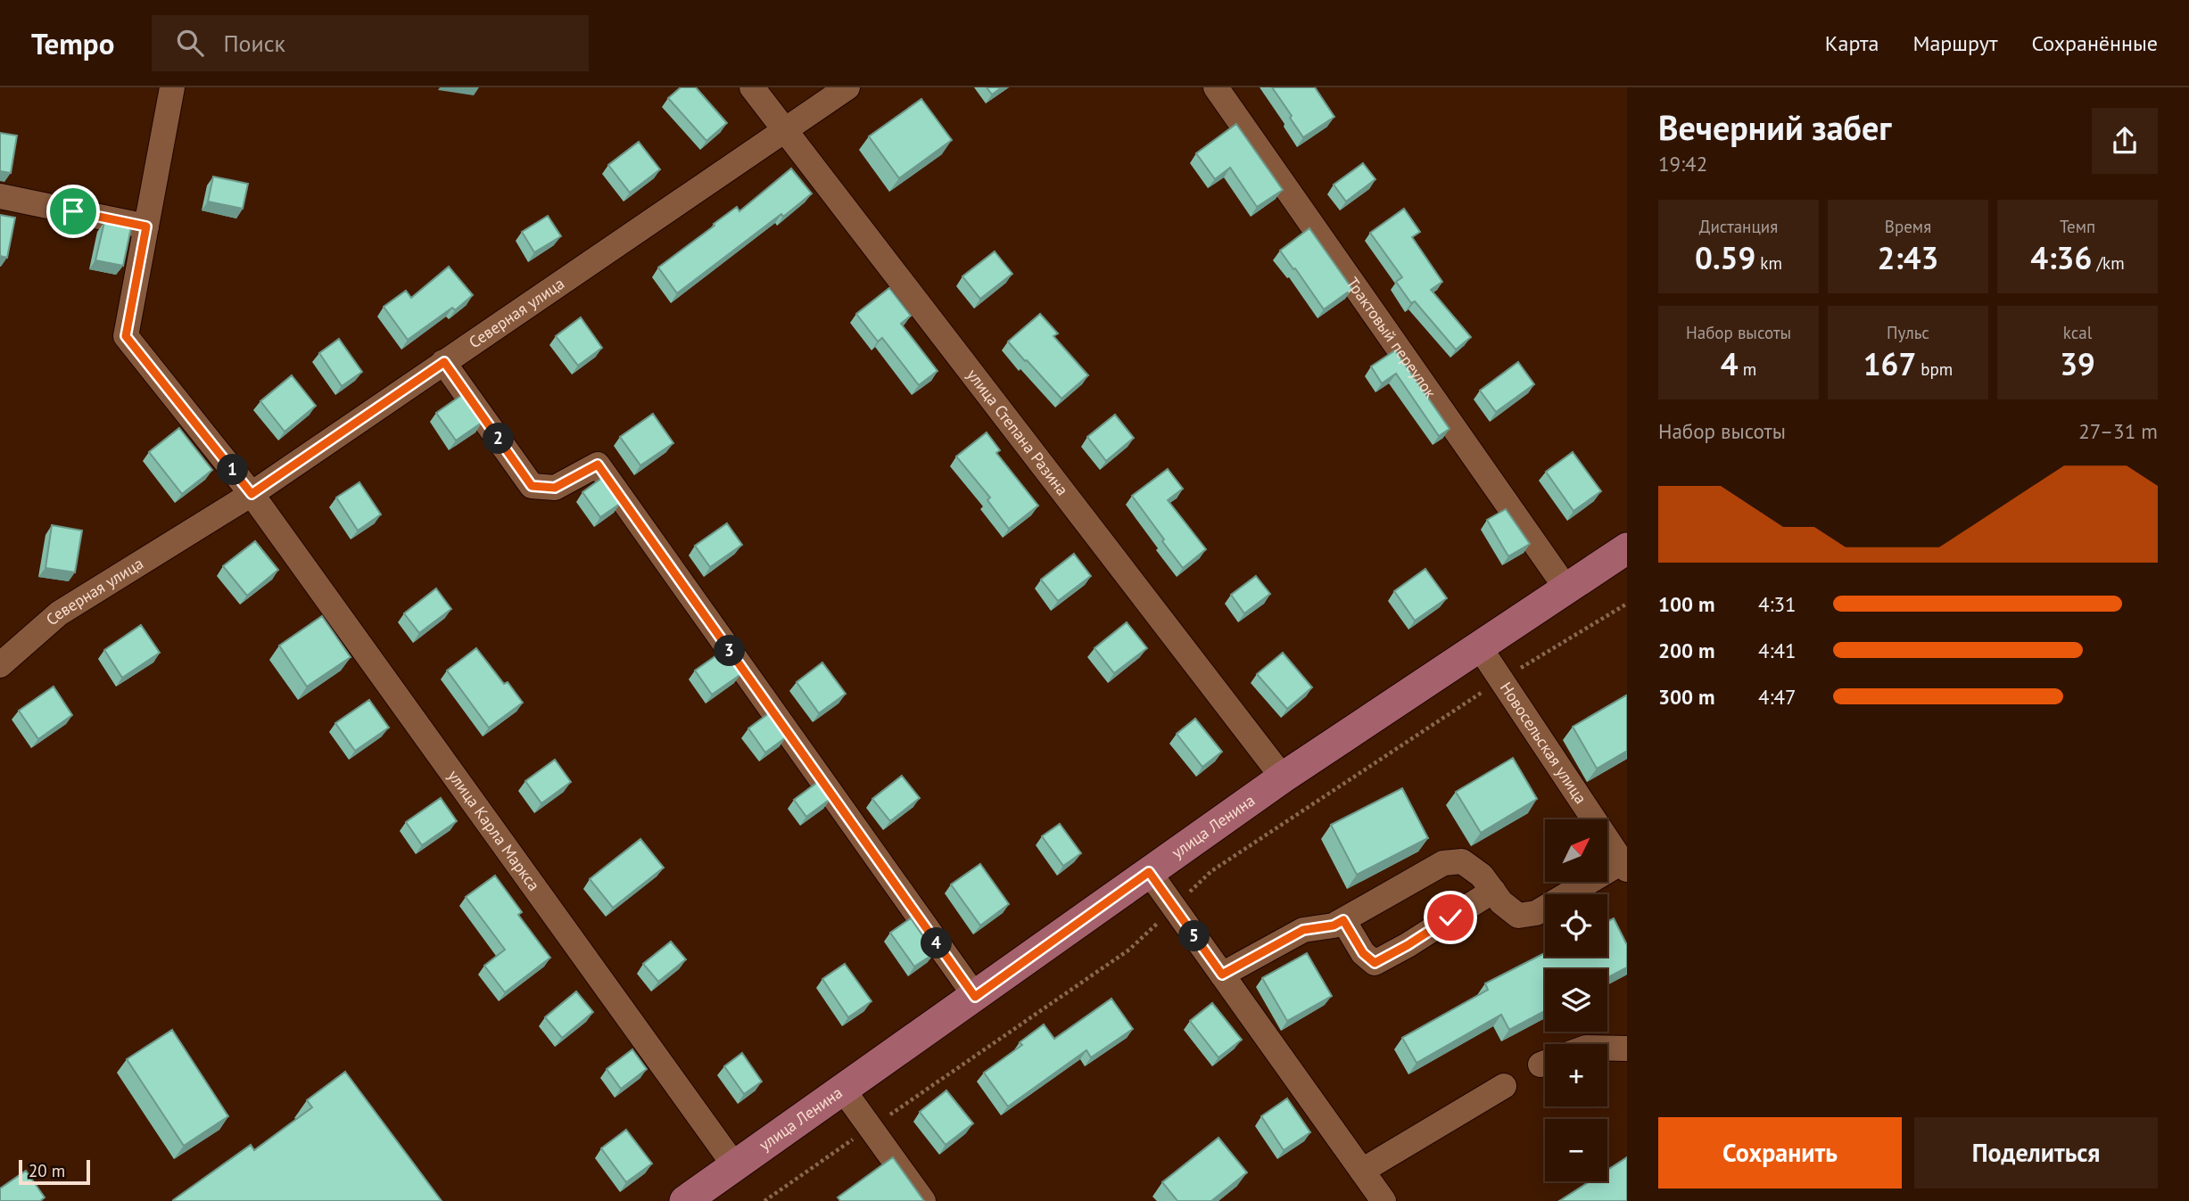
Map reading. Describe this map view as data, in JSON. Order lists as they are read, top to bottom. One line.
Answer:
{"streets":{"main road":["улица Ленина"],"street":["Северная улица","Трактовый переулок","улица Степана Разина","Новосельская улица","улица Карла Маркса"]},"crossings":[["Северная улица","улица Степана Разина"],["Северная улица","улица Карла Маркса"],["Трактовый переулок","улица Ленина"],["улица Степана Разина","улица Ленина"],["Новосельская улица","улица Ленина"],["улица Ленина","улица Карла Маркса"]],"scale_bar":"20 m","north":"top right","page":{"header":"Tempo","search":"Поиск","nav":["Карта","Маршрут","Сохранённые"],"heading":["Вечерний забег","19:42"],"stats":[["Дистанция","0.59 km"],["Время","2:43"],["Темп","4:36 /km"],["Набор высоты","4 m"],["Пульс","167 bpm"],["kcal","39"]],"chart":["Набор высоты","27–31 m"],"pins":["2","1","3","5","4"],"list":[{"name":"100 m","note":"4:31"},{"name":"200 m","note":"4:41"},{"name":"300 m","note":"4:47"}],"map_buttons":["+","−"],"buttons":["Сохранить","Поделиться"],"scale":"20 m"}}
